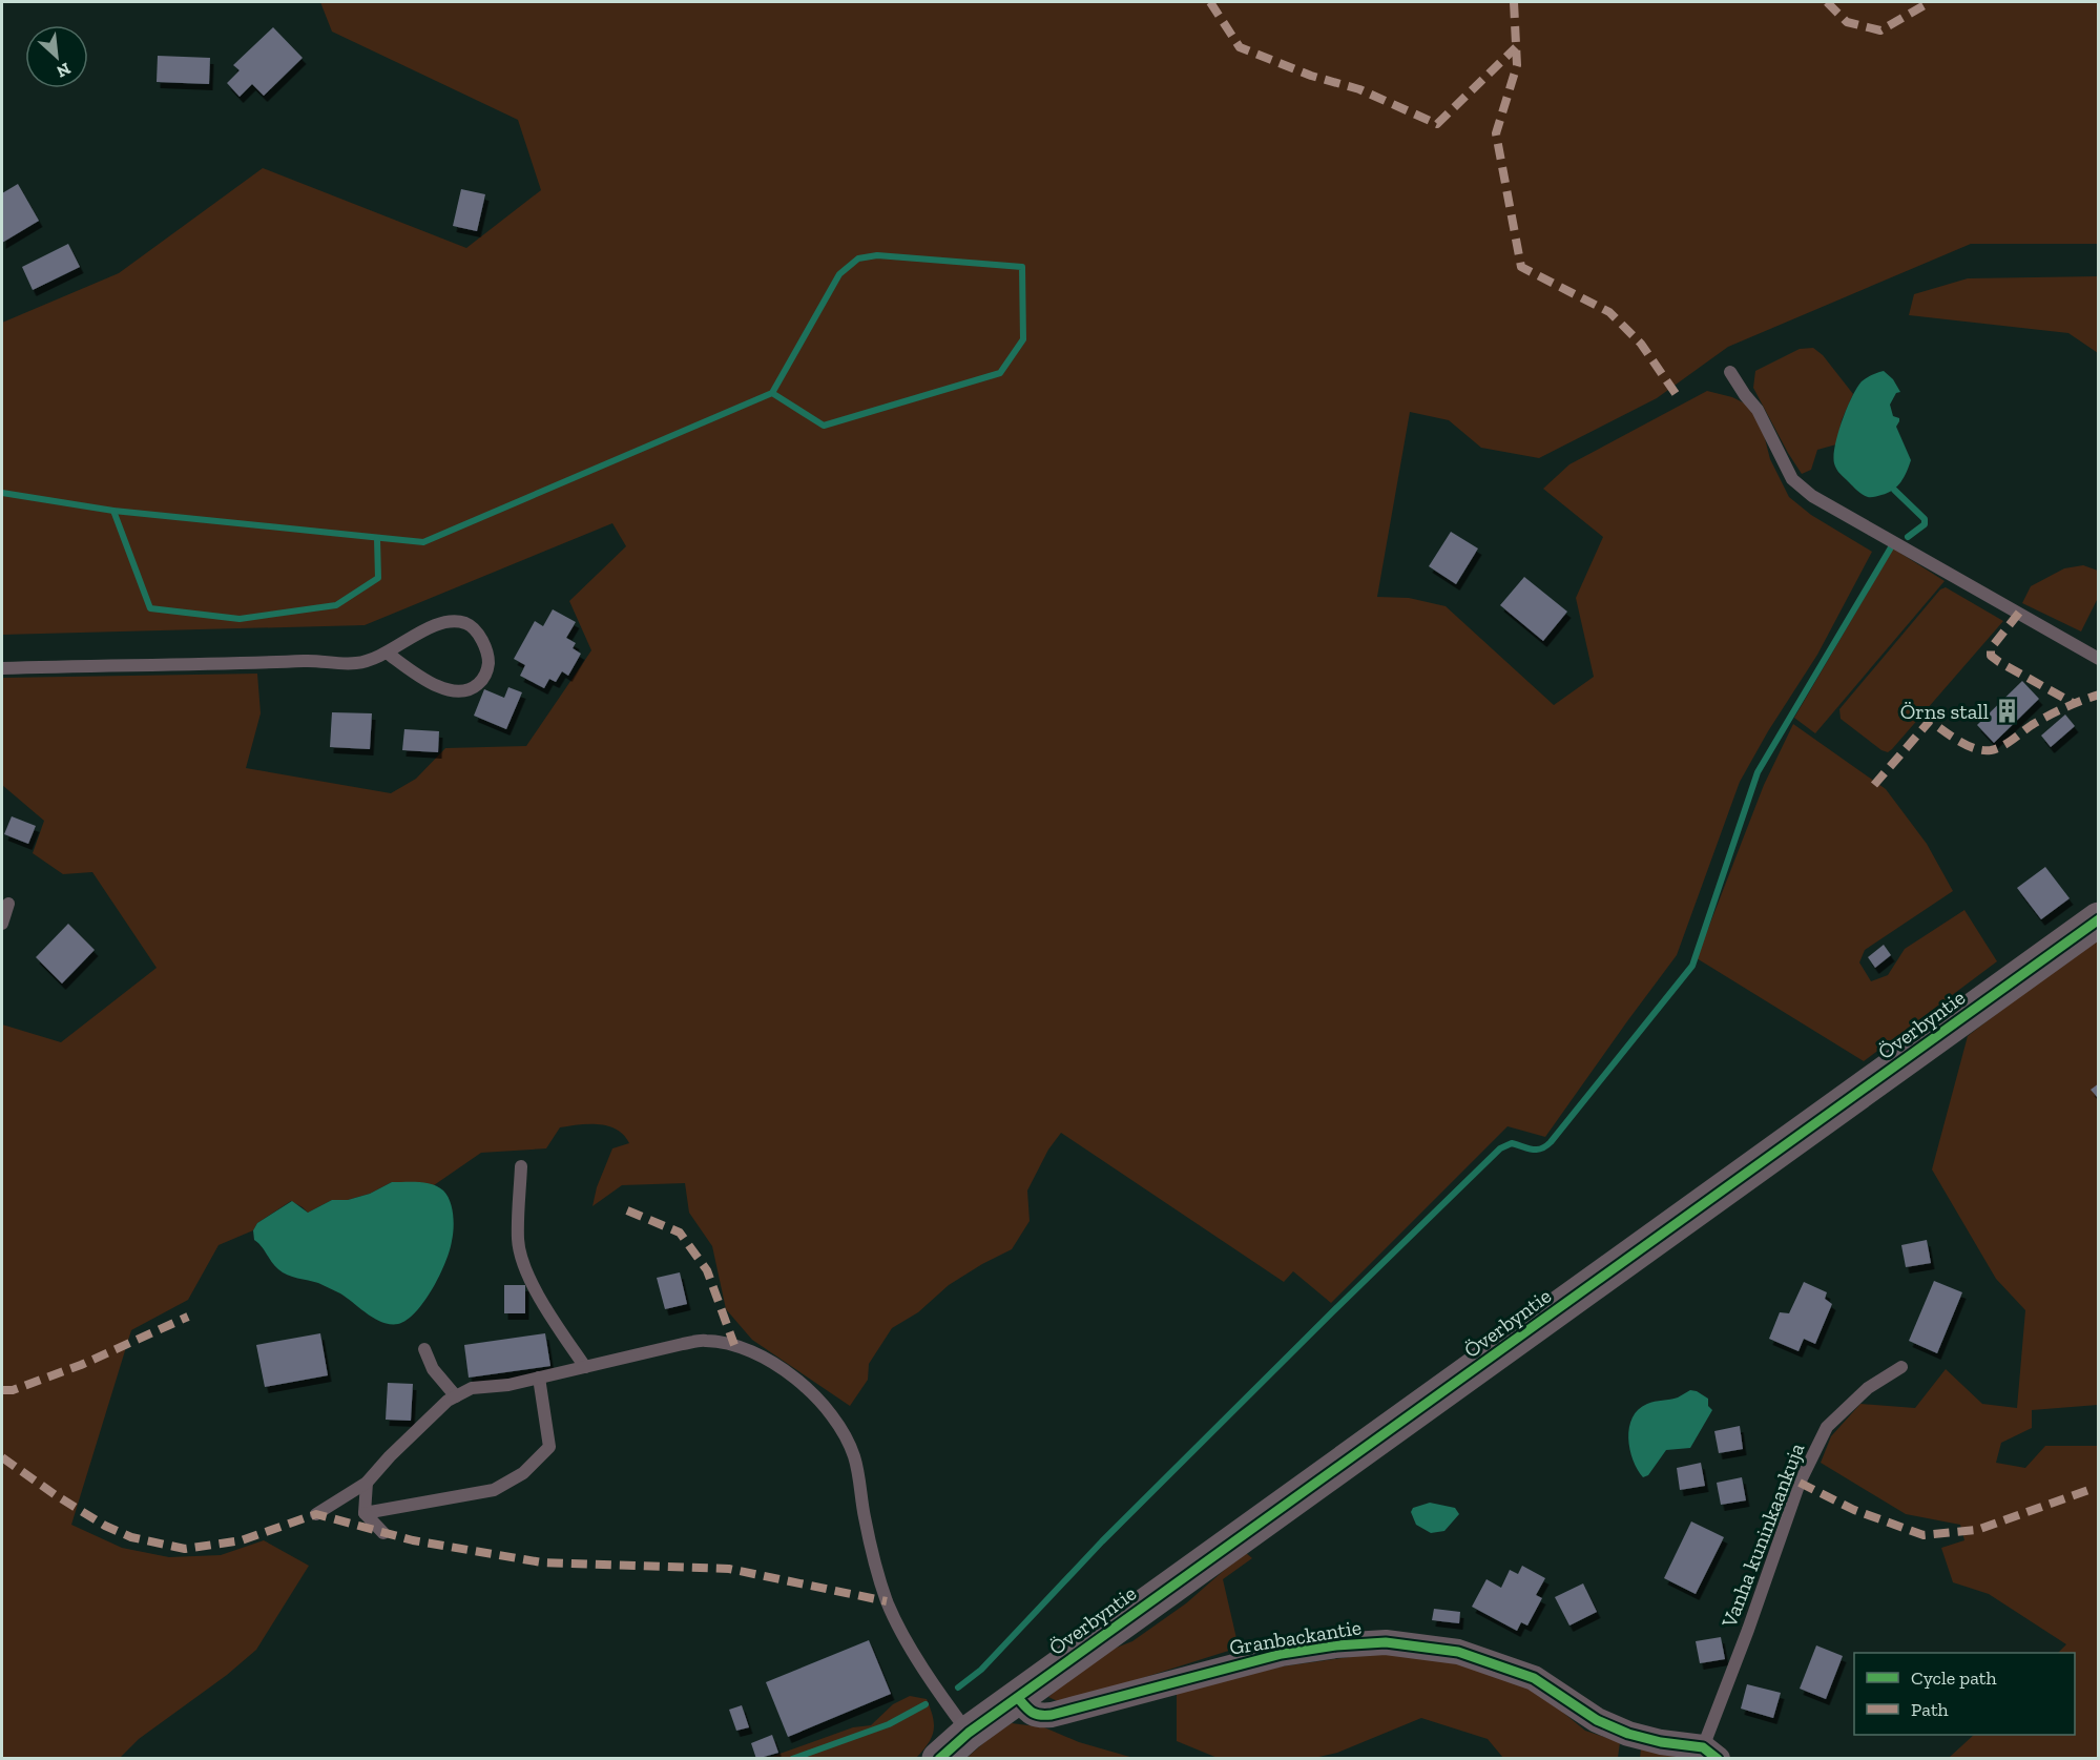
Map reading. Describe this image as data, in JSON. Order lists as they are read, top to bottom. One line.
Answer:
{"streets":{"street":["Överbyntie","Granbackantie"],"lane":["Vanha kuninkaankuja"]},"crossings":[["Överbyntie","Granbackantie"],["Vanha kuninkaankuja","Granbackantie"]],"places":{"building":["Örns stall"]},"legend":["Cycle path","Path"],"north":"bottom right"}
